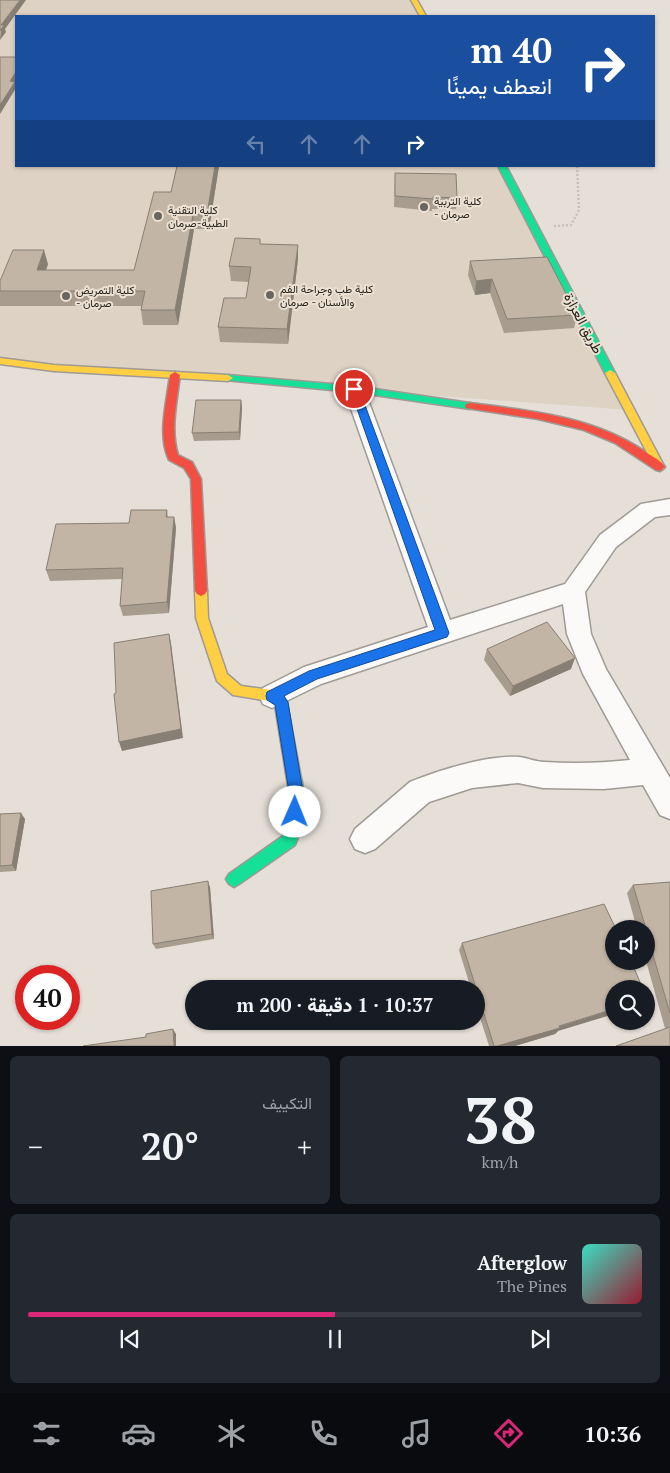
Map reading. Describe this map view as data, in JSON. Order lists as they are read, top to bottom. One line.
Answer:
{"streets":{"street":["طريق العزازة"]},"places":["كلية التربية - صرمان","كلية التقنية الطبية-صرمان","كلية طب وجراحة الفم والأسنان - صرمان","كلية التمريض - صرمان"],"page":{"turn":["40 m","انعطف يمينًا"],"limit":"40","trip":"10:37 · 1 دقيقة · 200 m","tile":[["38","km/h"],"التكييف"],"heat":["−","20°","+"],"song":["Afterglow","The Pines"],"tabs":"10:36"}}
